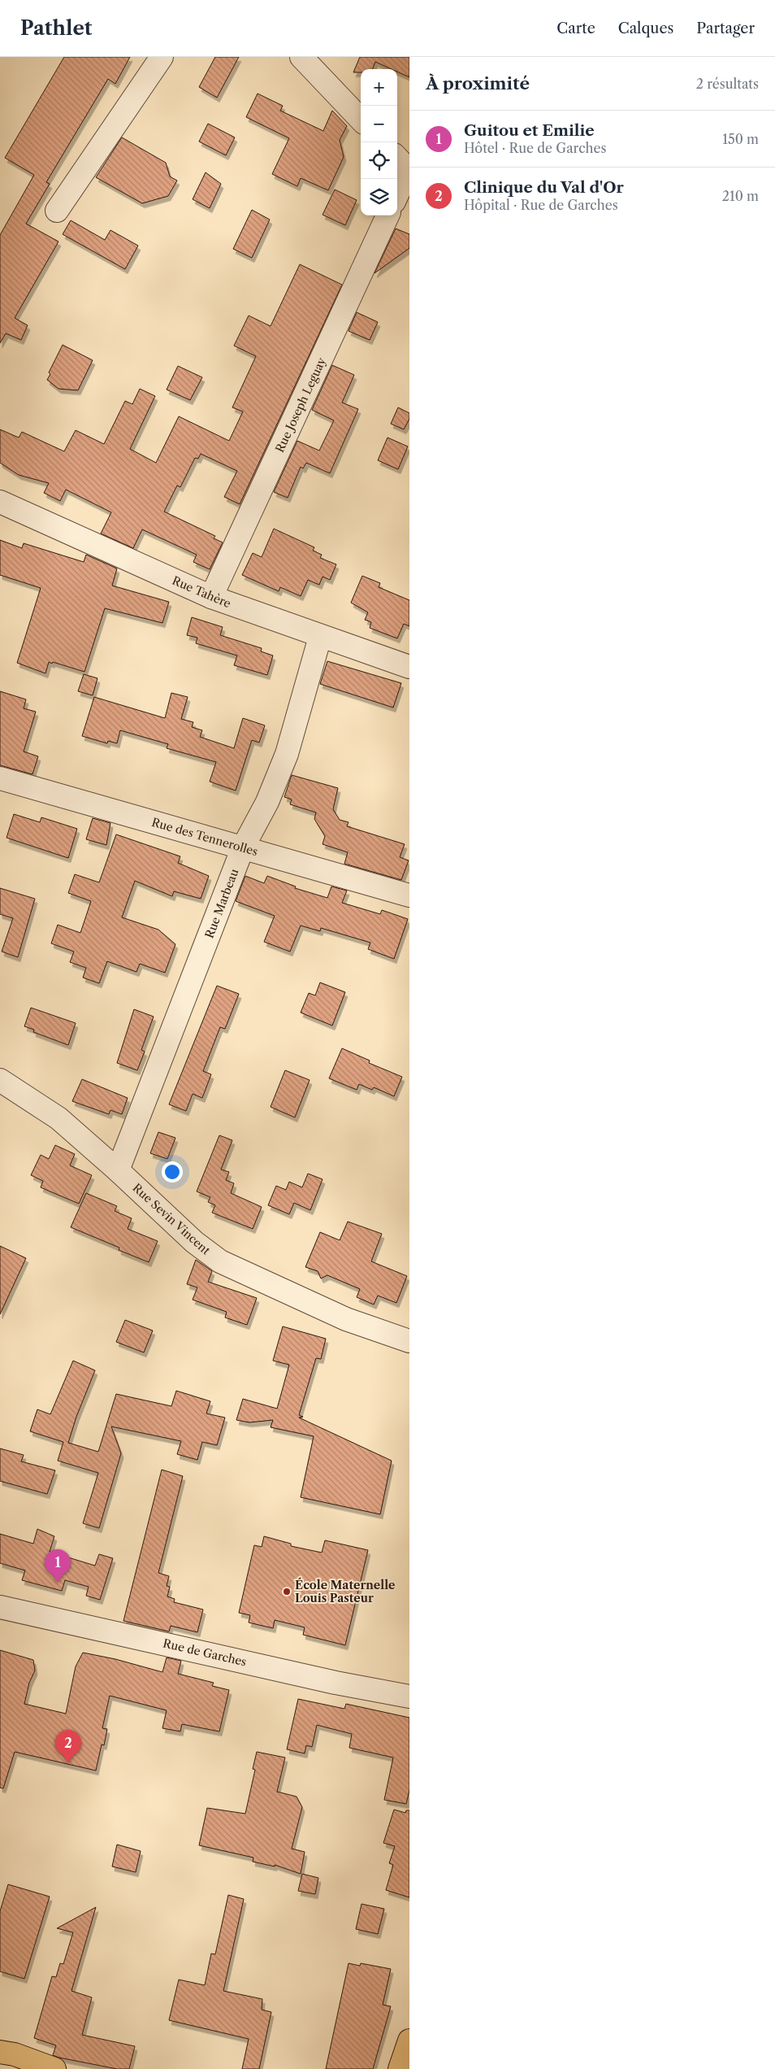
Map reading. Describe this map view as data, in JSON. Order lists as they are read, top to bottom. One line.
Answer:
{"streets":{"street":["Rue Joseph Leguay","Rue Tahère","Rue des Tennerolles","Rue Marbeau","Rue Sevin Vincent","Rue de Garches"]},"crossings":[["Rue Joseph Leguay","Rue Tahère"],["Rue Tahère","Rue Marbeau"],["Rue des Tennerolles","Rue Marbeau"],["Rue Marbeau","Rue Sevin Vincent"]],"places":["École Maternelle Louis Pasteur"],"page":{"header":"Pathlet","nav":["Carte","Calques","Partager"],"heading":["À proximité","2 résultats"],"map_buttons":["+","−"],"list":[{"mark":"1","name":"Guitou et Emilie","note":"Hôtel · Rue de Garches","value":"150 m"},{"mark":"2","name":"Clinique du Val d'Or","note":"Hôpital · Rue de Garches","value":"210 m"}],"pins":["1","2"]}}
